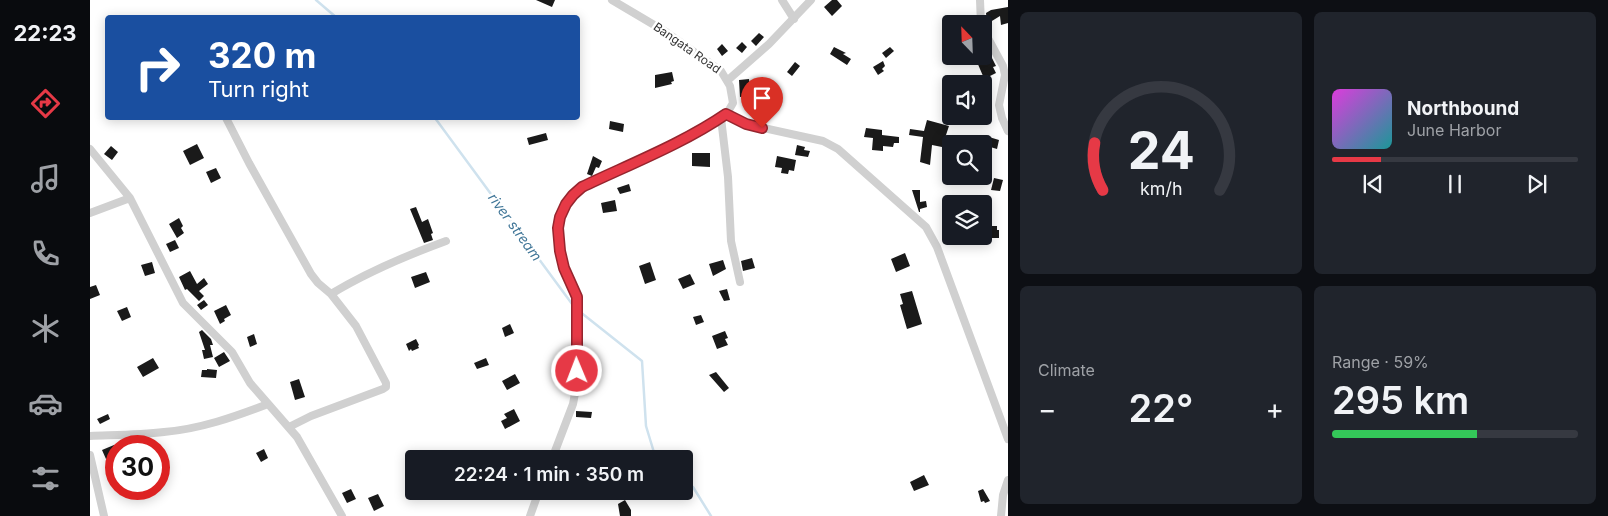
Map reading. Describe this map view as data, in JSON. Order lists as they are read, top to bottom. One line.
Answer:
{"streets":{"street":["Bangata Road"]},"water":["river stream"],"north":"top left","page":{"tabs":"22:23","turn":["320 m","Turn right"],"song":["Northbound","June Harbor"],"tile":["Climate",["Range · 59%","295 km"]],"heat":["−","22°","+"],"limit":"30","trip":"22:24 · 1 min · 350 m","gauge":["24","km/h"]}}
